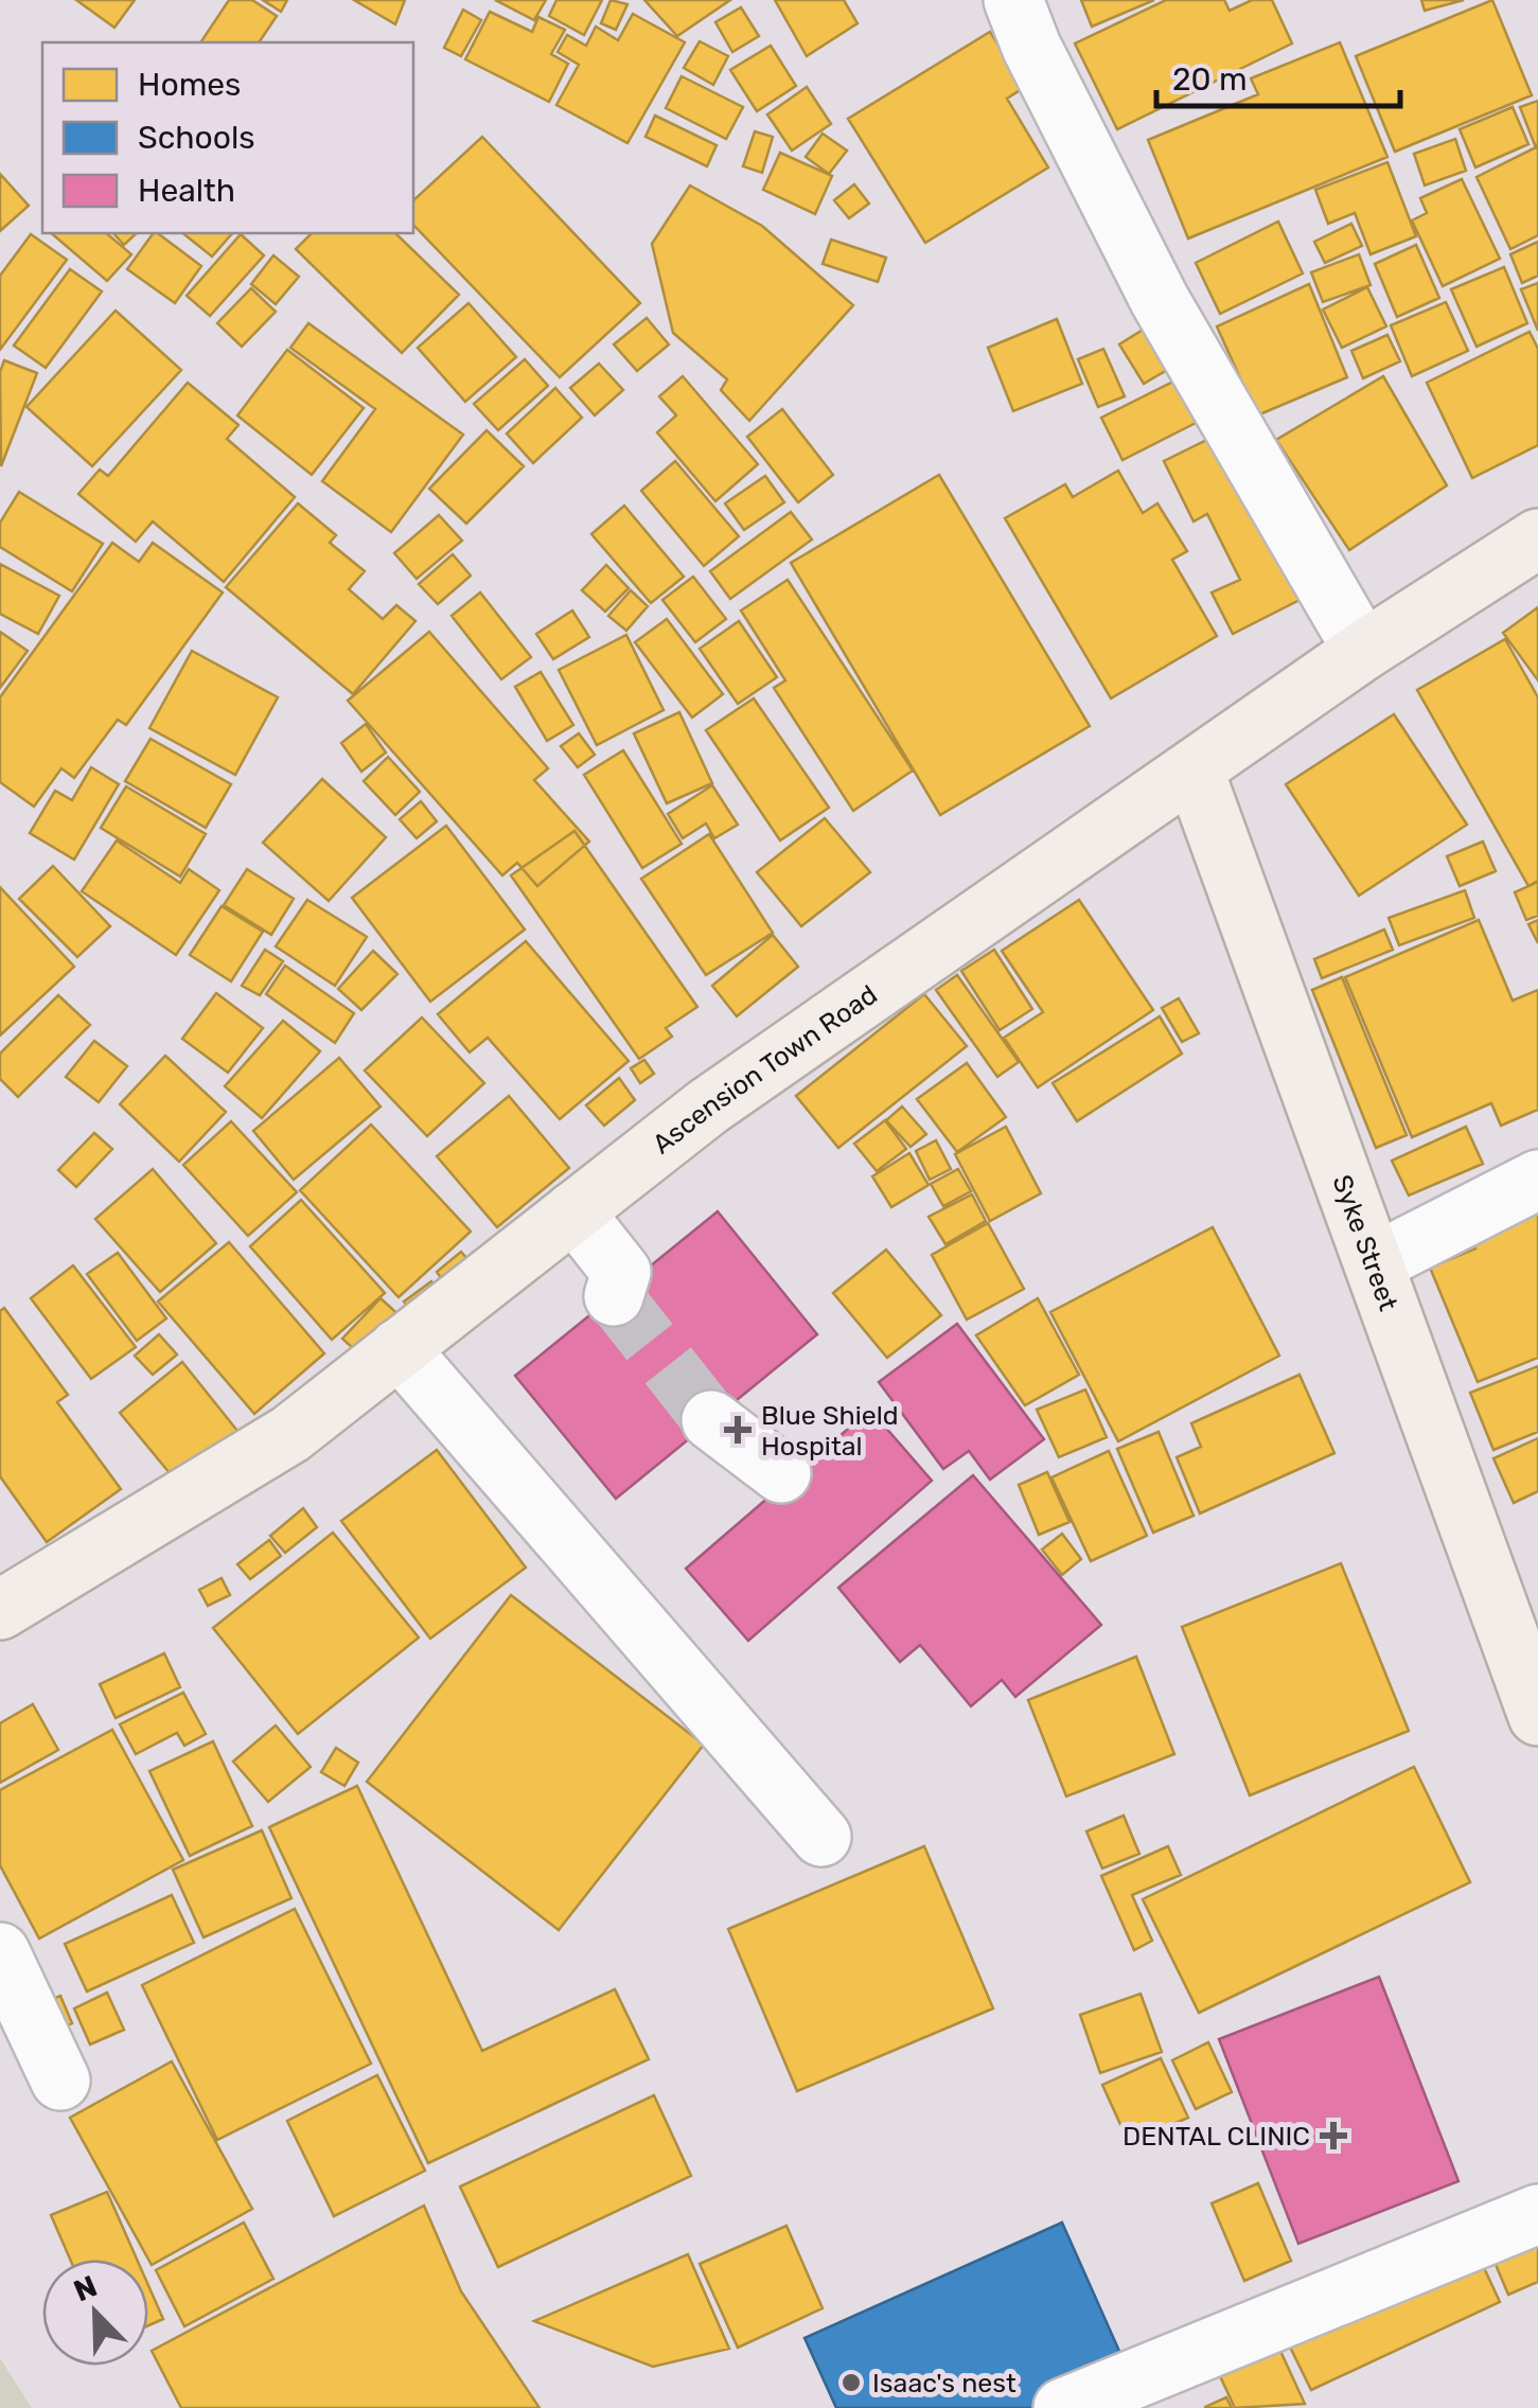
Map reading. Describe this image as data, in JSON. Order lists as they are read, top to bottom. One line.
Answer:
{"streets":{"main road":["Ascension Town Road","Syke Street"]},"crossings":[["Ascension Town Road","Syke Street"]],"places":{"health":["Blue Shield Hospital","DENTAL CLINIC"],"other":["Isaac's nest"]},"legend":["Homes","Schools","Health"],"scale_bar":"20 m","north":"top left"}
